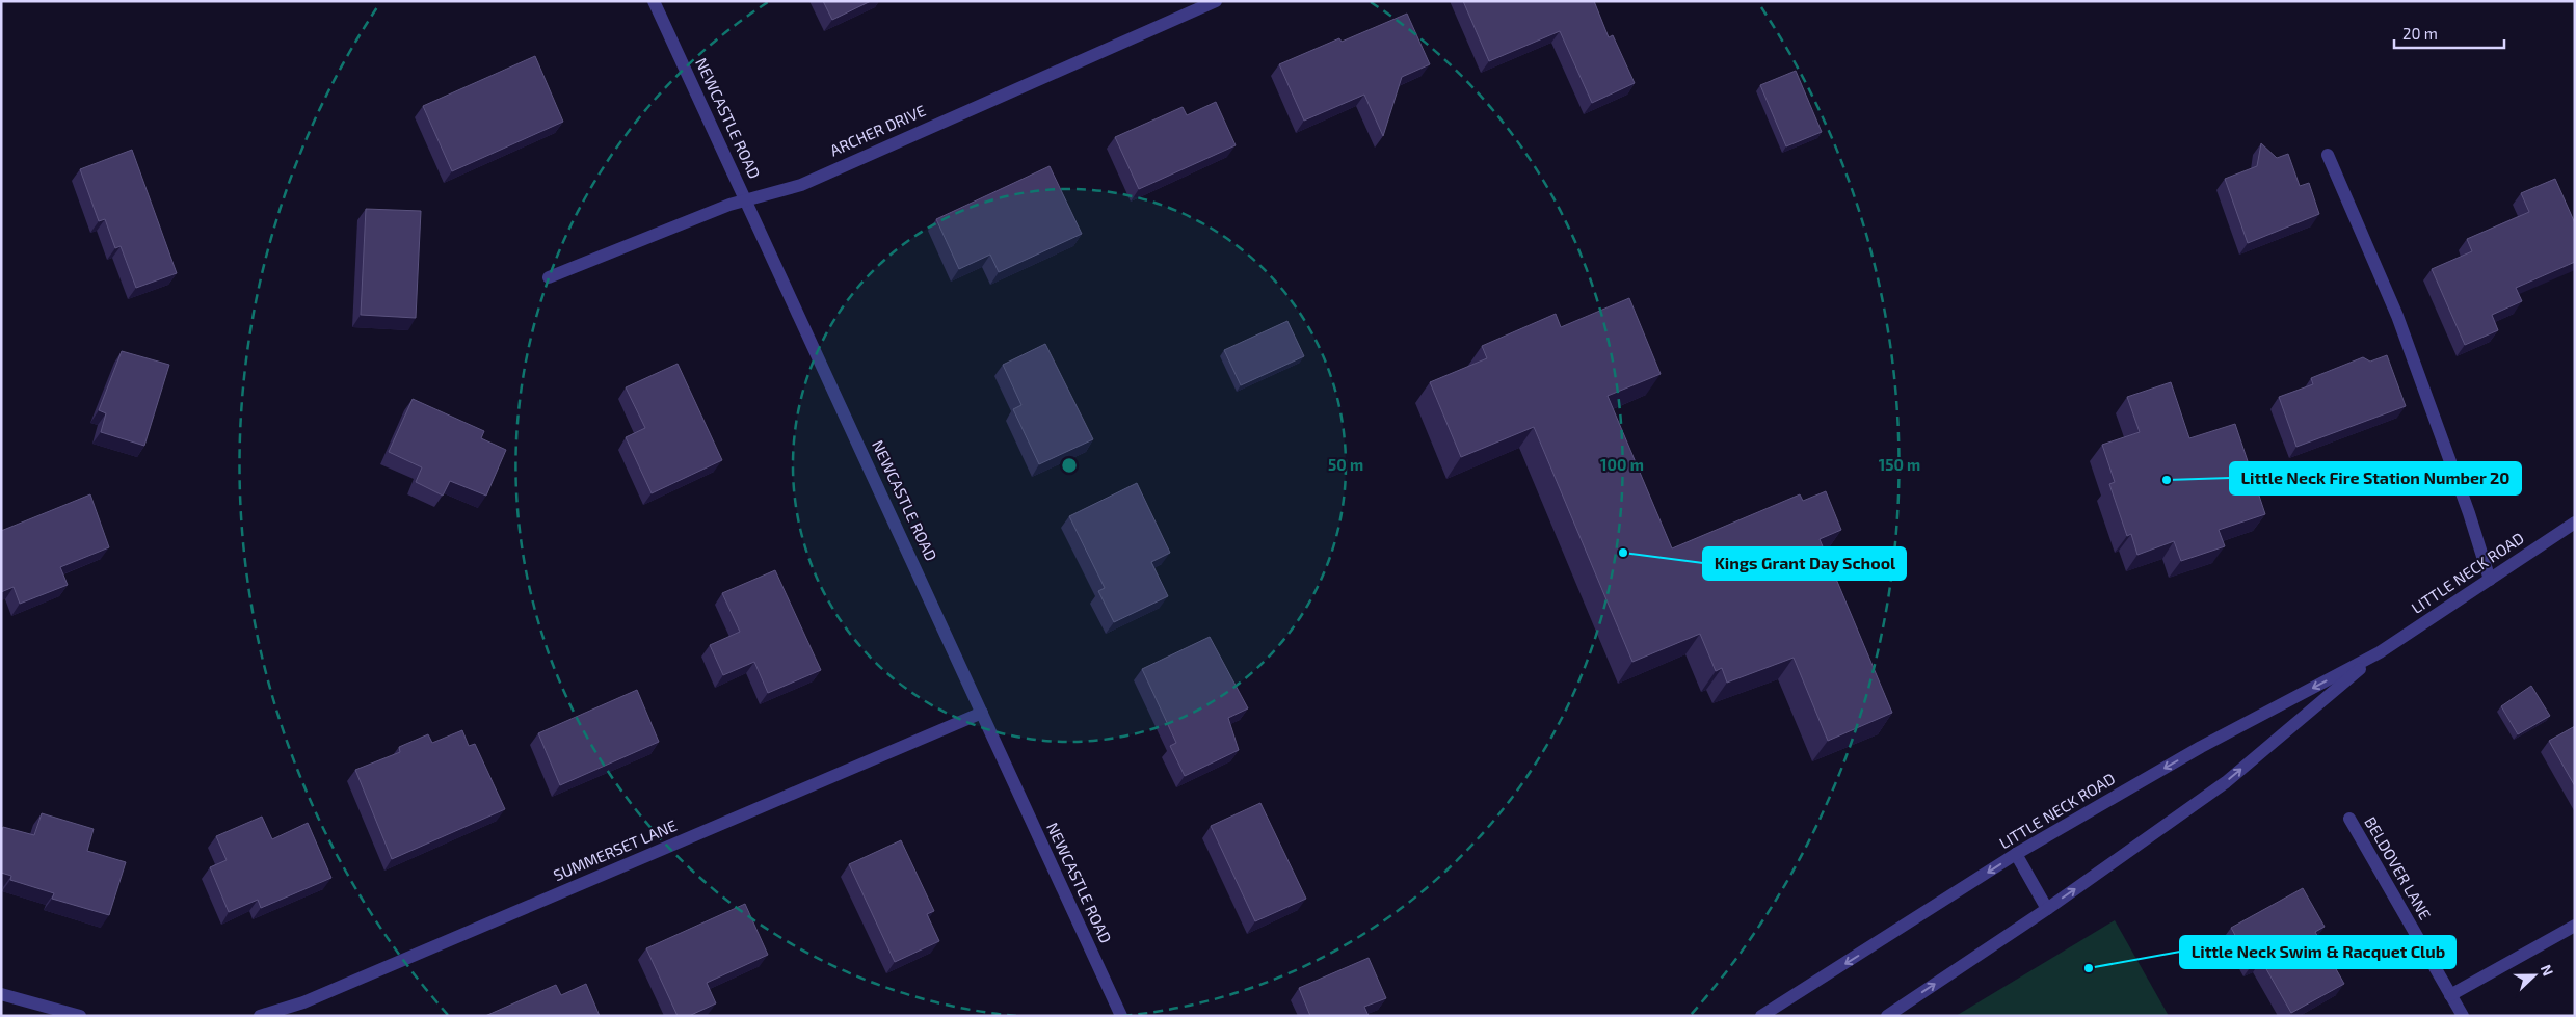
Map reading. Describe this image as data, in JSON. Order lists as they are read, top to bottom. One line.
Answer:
{"streets":{"street":["NEWCASTLE ROAD","ARCHER DRIVE","LITTLE NECK ROAD","SUMMERSET LANE","BELDOVER LANE"]},"crossings":[["NEWCASTLE ROAD","ARCHER DRIVE"],["NEWCASTLE ROAD","SUMMERSET LANE"]],"places":["Little Neck Fire Station Number 20","Kings Grant Day School","Little Neck Swim & Racquet Club"],"scale_bar":"20 m","north":"right","rings":["50 m","100 m","150 m"]}
